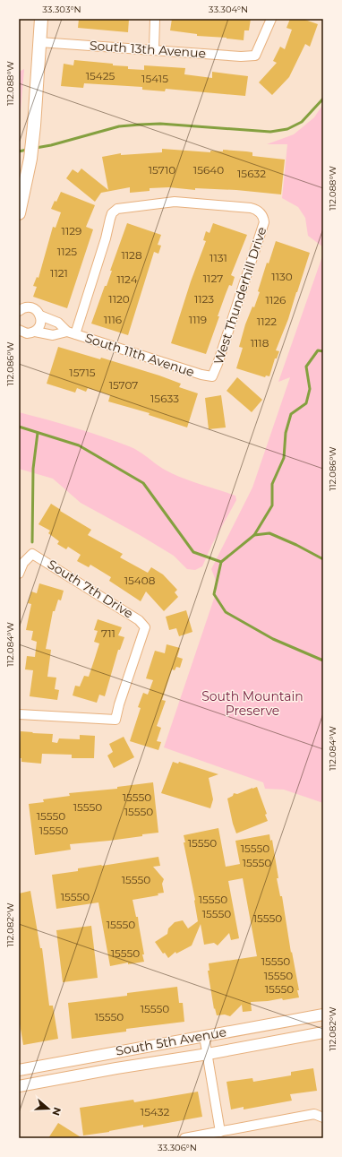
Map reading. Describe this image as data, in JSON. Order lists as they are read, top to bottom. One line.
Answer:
{"streets":{"street":["South 13th Avenue","West Thunderhill Drive","South 11th Avenue","South 7th Drive","South 5th Avenue"]},"crossings":[["West Thunderhill Drive","South 11th Avenue"]],"parks":["South Mountain Preserve"],"house_numbers":["15425","15415","15710","15640","15632","1129","1125","1128","1131","1121","1130","1127","1124","1120","1123","1126","1116","1119","1122","1118","15715","15707","15633","15408","711","15550","15550","15550","15550","15550","15550","15550","15550","15550","15550","15550","15550","15550","15550","15550","15550","15550","15550","15550","15550","15432"],"north":"right","coordinates":["33.303°N","33.304°N","112.088°W","112.086°W","112.084°W","112.082°W","33.306°N"]}
